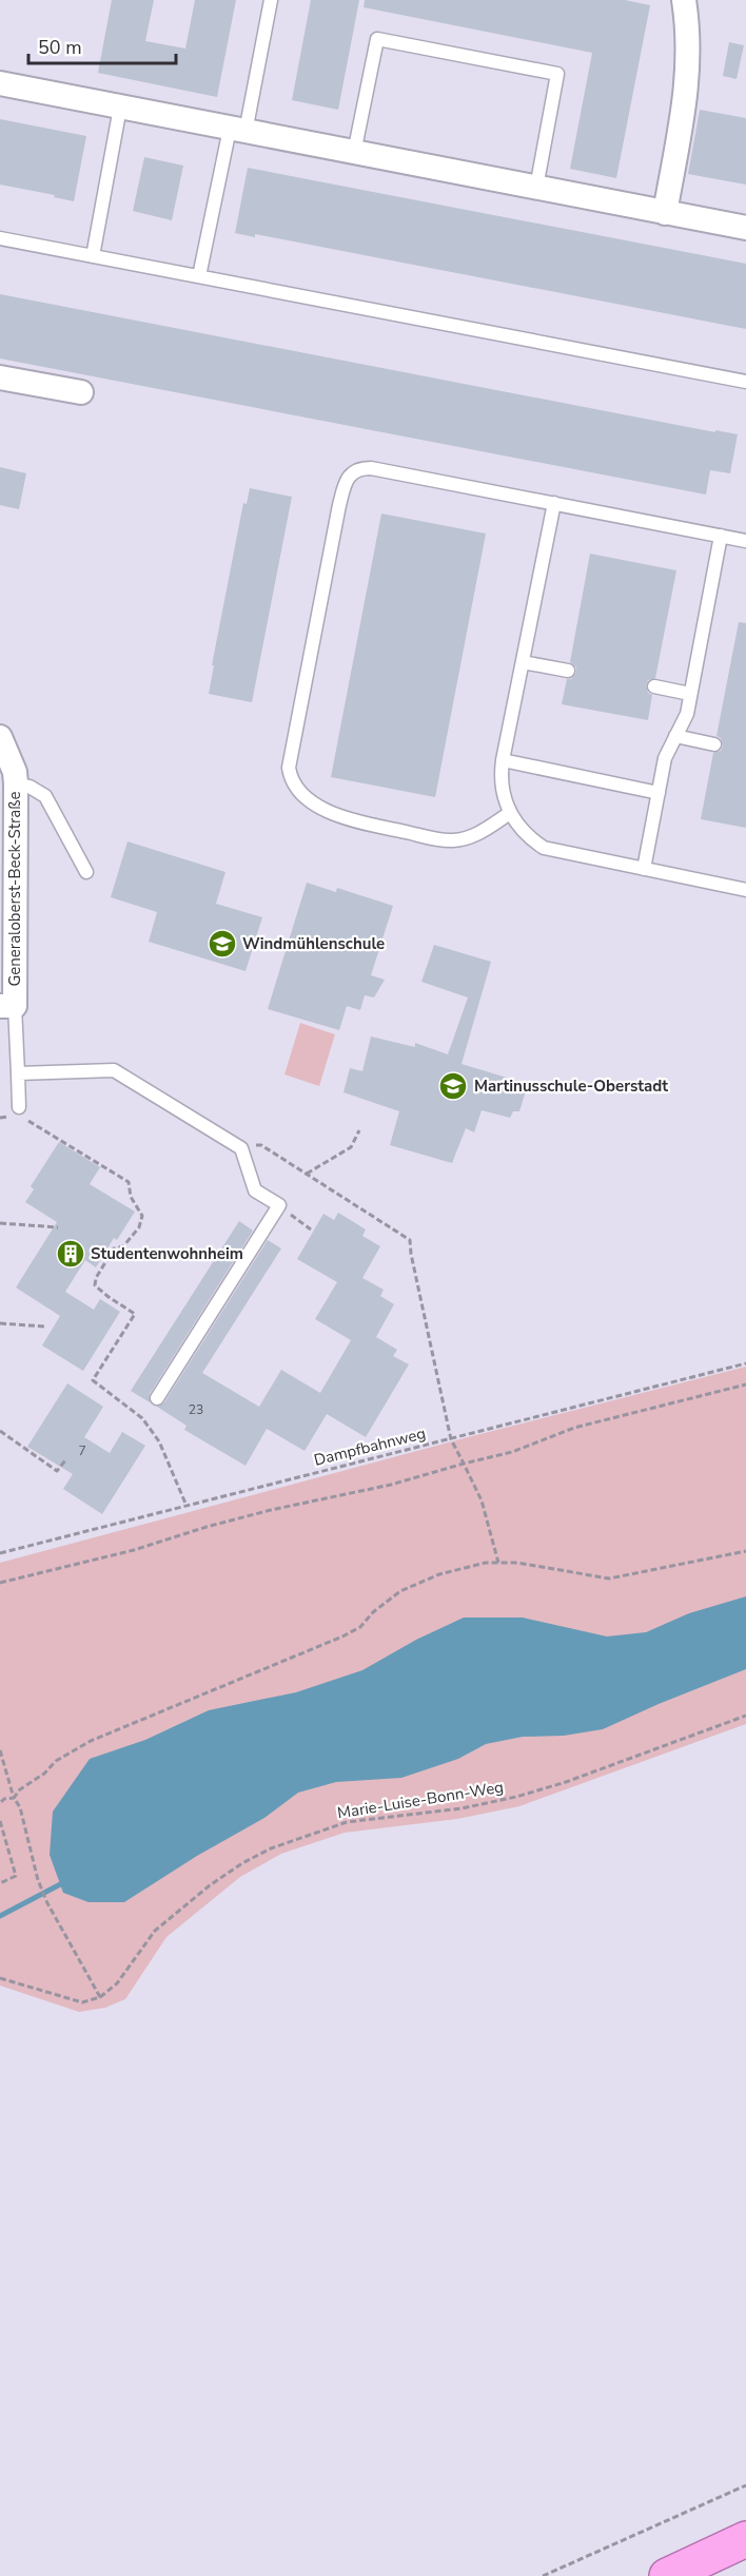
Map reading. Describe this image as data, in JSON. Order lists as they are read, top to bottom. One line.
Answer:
{"streets":{"street":["Generaloberst-Beck-Straße"],"path":["Dampfbahnweg","Marie-Luise-Bonn-Weg"]},"places":{"school or university":["Windmühlenschule","Martinusschule-Oberstadt"],"building":["Studentenwohnheim"]},"house_numbers":["23","7"],"scale_bar":"50 m"}
